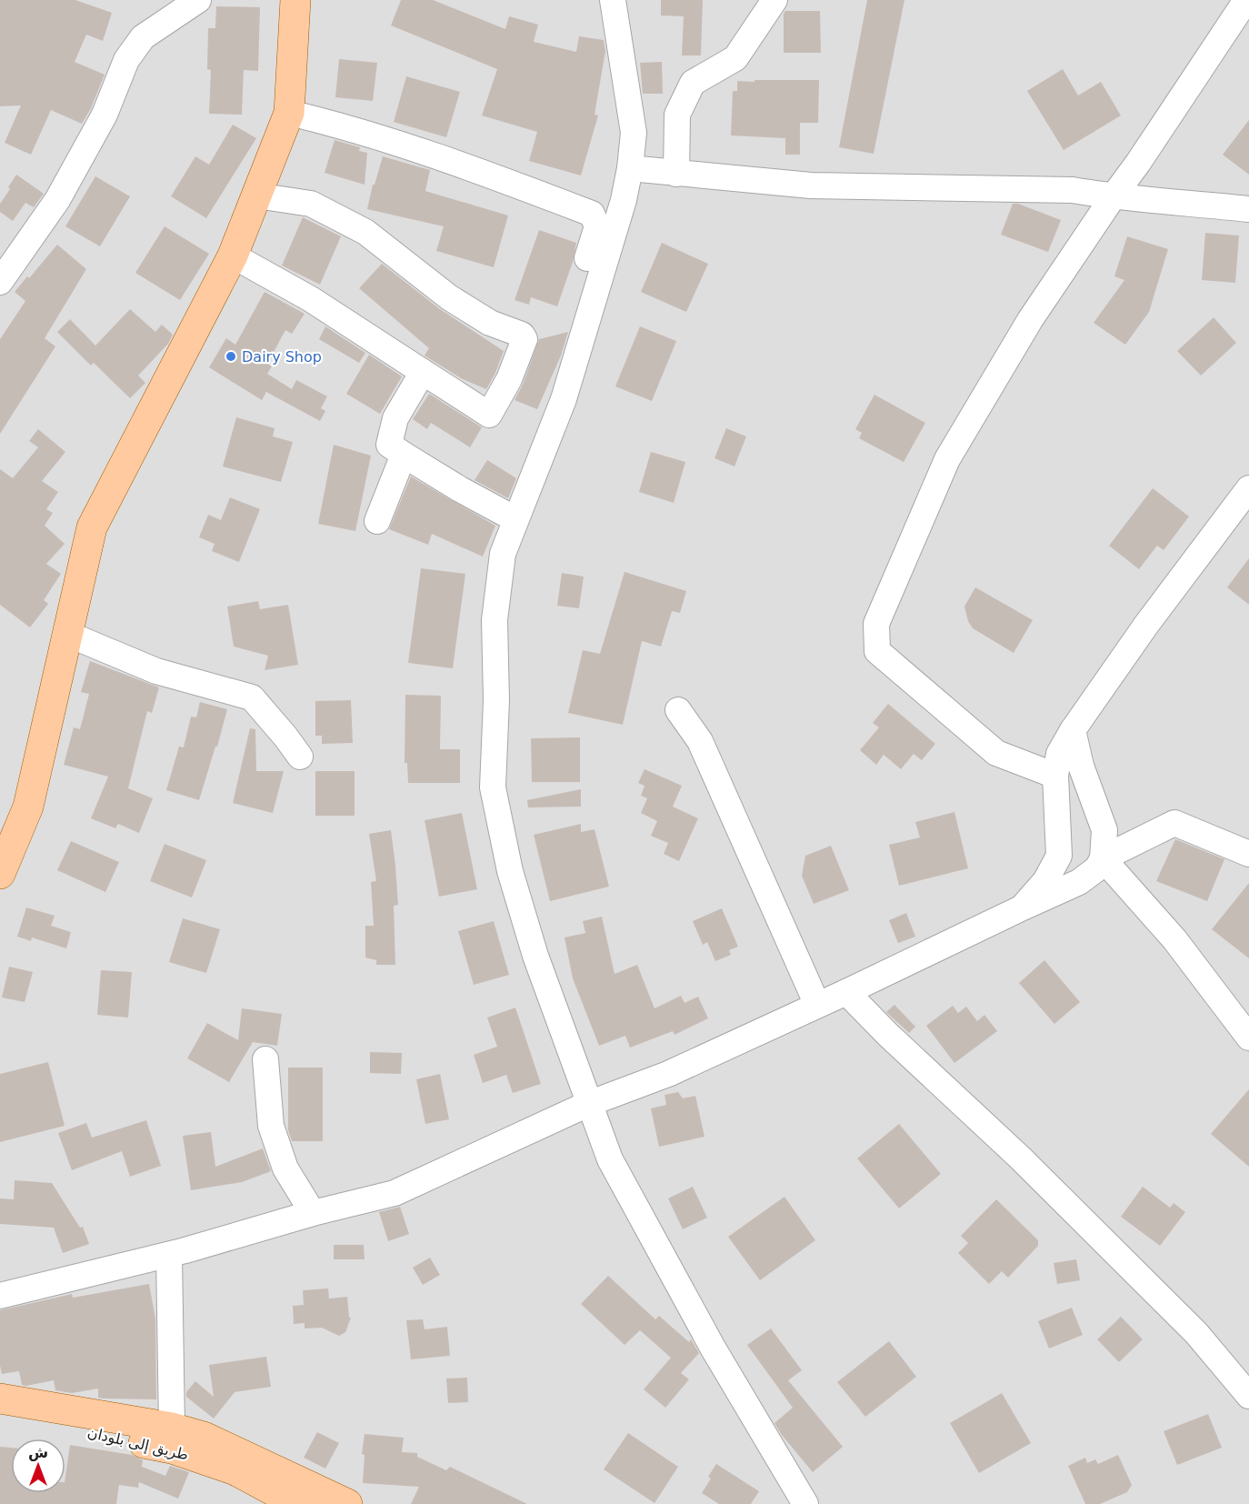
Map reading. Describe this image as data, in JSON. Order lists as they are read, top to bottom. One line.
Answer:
{"streets":{"main road":["طريق إلى بلودان"]},"places":["Dairy Shop"],"north":"top"}
